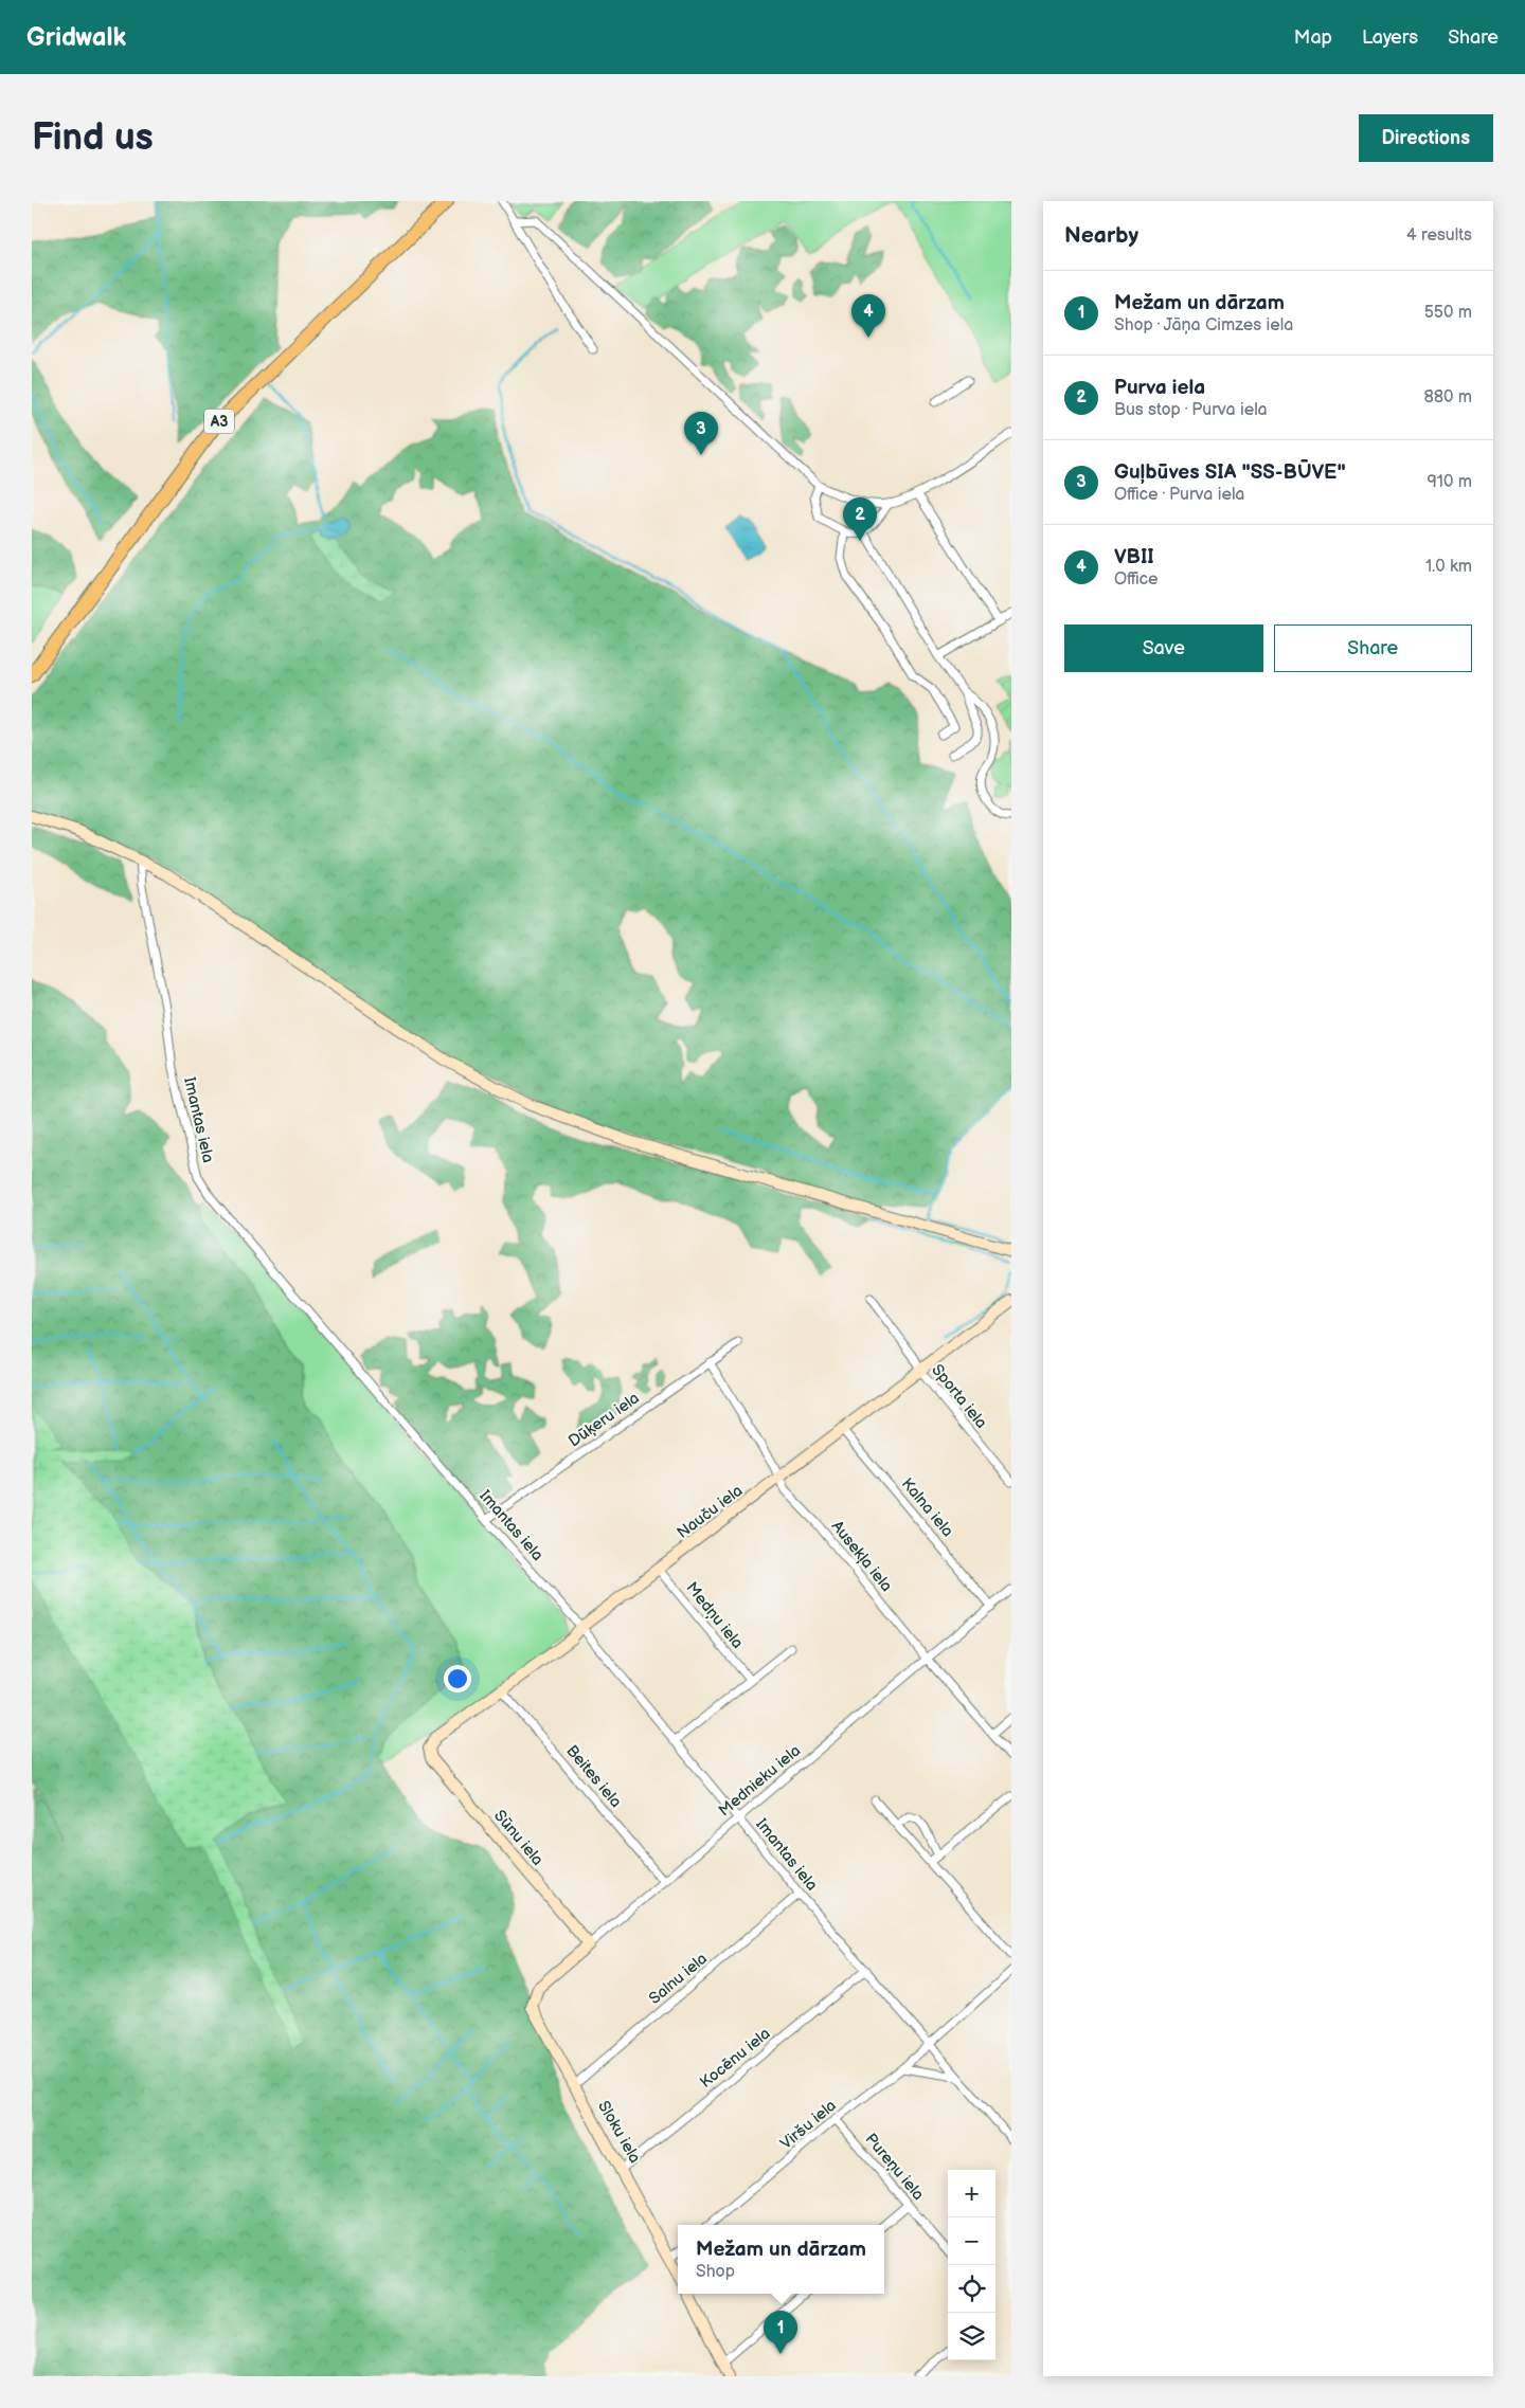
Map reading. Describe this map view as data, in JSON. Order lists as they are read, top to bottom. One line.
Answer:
{"streets":{"highway":["A3"],"street":["Imantas iela","Sporta iela","Dūķeru iela","Kalna iela","Nauču iela","Ausekļa iela","Medņu iela","Beites iela","Mednieku iela","Sūnu iela","Salnu iela","Kocēnu iela","Viršu iela","Sloku iela","Pureņu iela"]},"crossings":[["Imantas iela","Dūķeru iela"],["Imantas iela","Nauču iela"],["Imantas iela","Mednieku iela"],["Imantas iela","Salnu iela"],["Imantas iela","Kocēnu iela"],["Imantas iela","Viršu iela"],["Sporta iela","Nauču iela"],["Dūķeru iela","Ausekļa iela"],["Kalna iela","Nauču iela"],["Kalna iela","Mednieku iela"],["Nauču iela","Ausekļa iela"],["Nauču iela","Medņu iela"],["Nauču iela","Beites iela"],["Nauču iela","Sūnu iela"],["Ausekļa iela","Mednieku iela"],["Beites iela","Mednieku iela"],["Mednieku iela","Sūnu iela"],["Mednieku iela","Sloku iela"],["Salnu iela","Sloku iela"],["Kocēnu iela","Sloku iela"],["Viršu iela","Pureņu iela"]],"page":{"header":"Gridwalk","nav":["Map","Layers","Share"],"buttons":["Directions",["Save","Share"]],"title":"Find us","heading":["Nearby","4 results"],"list":[{"mark":"1","name":"Mežam un dārzam","note":"Shop · Jāņa Cimzes iela","value":"550 m"},{"mark":"2","name":"Purva iela","note":"Bus stop · Purva iela","value":"880 m"},{"mark":"3","name":"Guļbūves SIA \"SS-BŪVE\"","note":"Office · Purva iela","value":"910 m"},{"mark":"4","name":"VBII","note":"Office","value":"1.0 km"}],"pins":["4","3","2","1"],"map_buttons":["+","−"],"popup":["Mežam un dārzam","Shop"]}}
